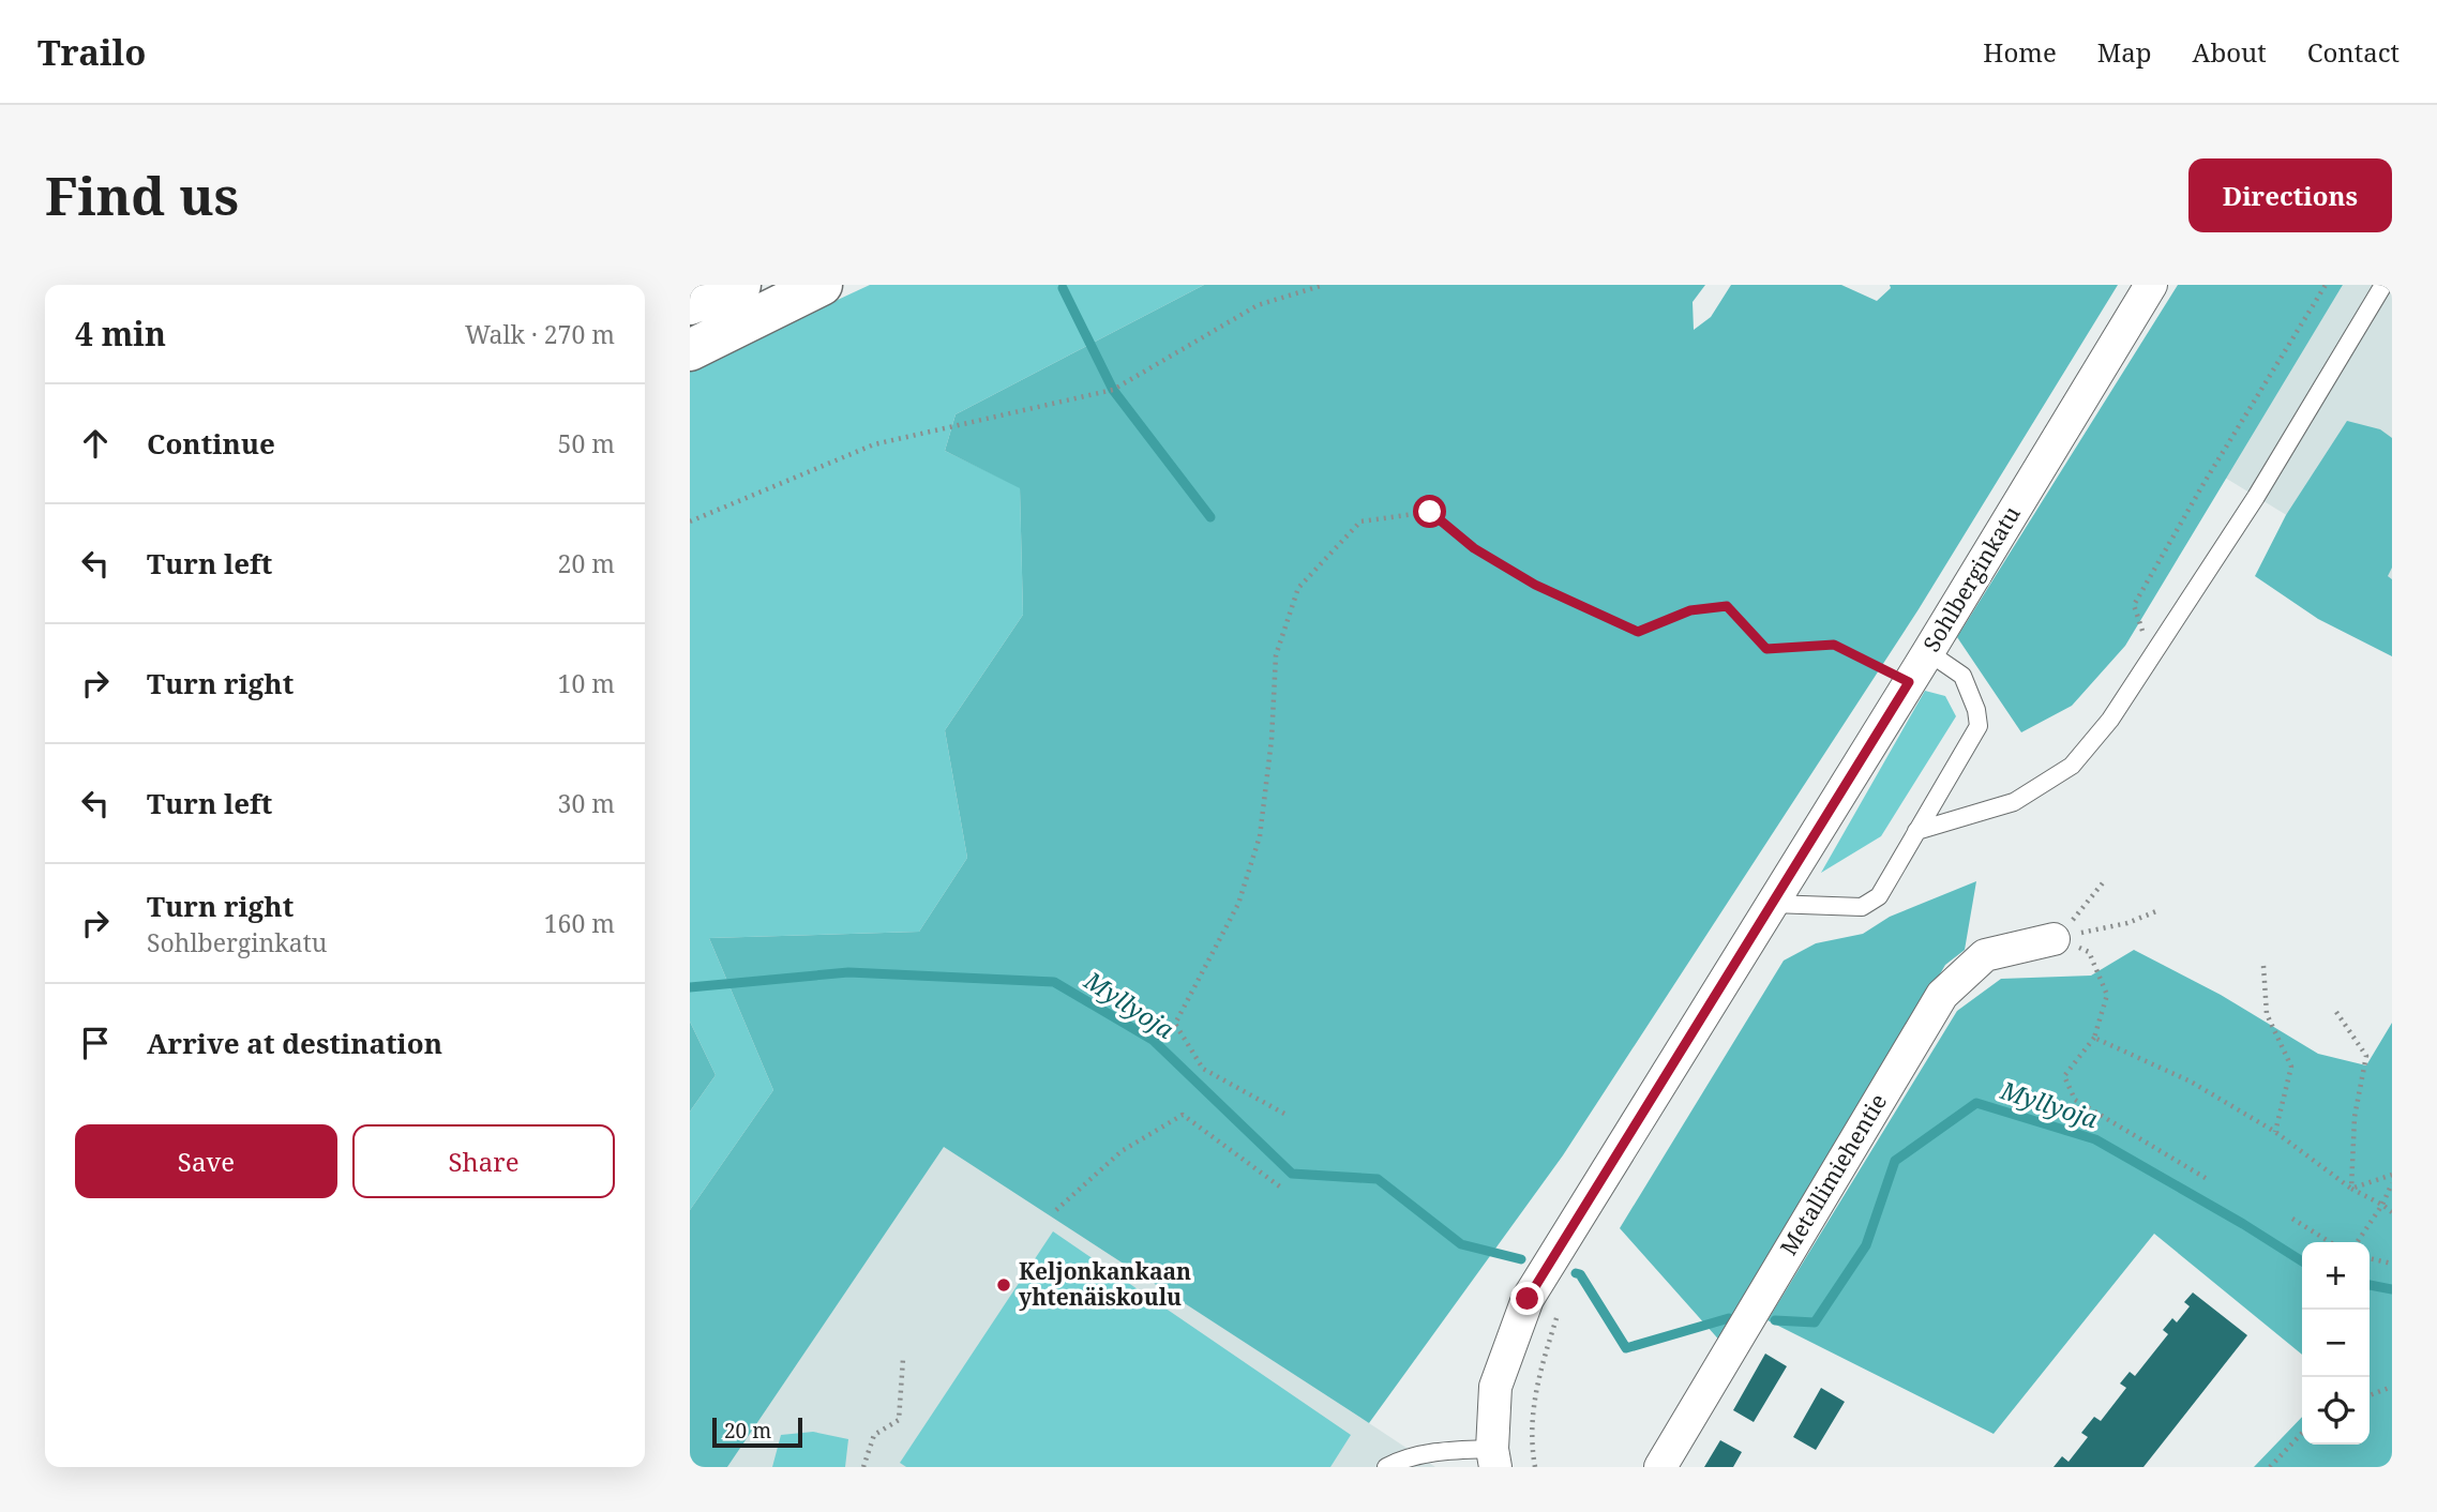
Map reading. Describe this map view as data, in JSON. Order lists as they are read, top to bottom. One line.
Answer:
{"streets":{"street":["Sohlberginkatu","Metallimiehentie"]},"water":["Myllyoja"],"places":["Keljonkankaan yhtenäiskoulu"],"scale_bar":"20 m","page":{"header":"Trailo","nav":["Home","Map","About","Contact"],"buttons":["Directions",["Save","Share"]],"title":"Find us","heading":["4 min","Walk · 270 m"],"list":[["Continue","50 m"],["Turn left","20 m"],["Turn right","10 m"],["Turn left","30 m"],["Turn right","Sohlberginkatu","160 m"],"Arrive at destination"],"map_buttons":["+","−"],"scale":"20 m"}}
